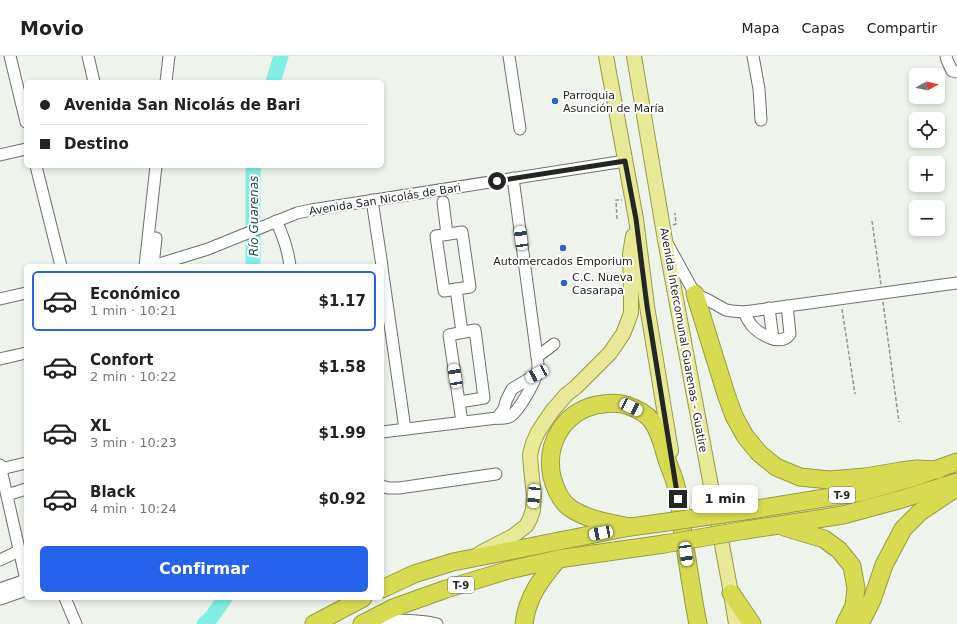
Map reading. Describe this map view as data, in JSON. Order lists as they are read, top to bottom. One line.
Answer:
{"streets":{"highway":["T-9"],"main road":["Avenida Intercomunal Guarenas - Guatire"],"street":["Avenida San Nicolás de Bari"]},"water":["Río Guarenas"],"places":["Parroquia Asunción de María","Automercados Emporium","C.C. Nueva Casarapa"],"north":"right","page":{"header":"Movio","nav":["Mapa","Capas","Compartir"],"map_buttons":["+","−"],"banner":["Avenida San Nicolás de Bari","Destino"],"list":[{"name":"Económico","note":"1 min · 10:21","value":"$1.17"},{"name":"Confort","note":"2 min · 10:22","value":"$1.58"},{"name":"XL","note":"3 min · 10:23","value":"$1.99"},{"name":"Black","note":"4 min · 10:24","value":"$0.92"}],"bubble":"1 min","buttons":"Confirmar"}}
